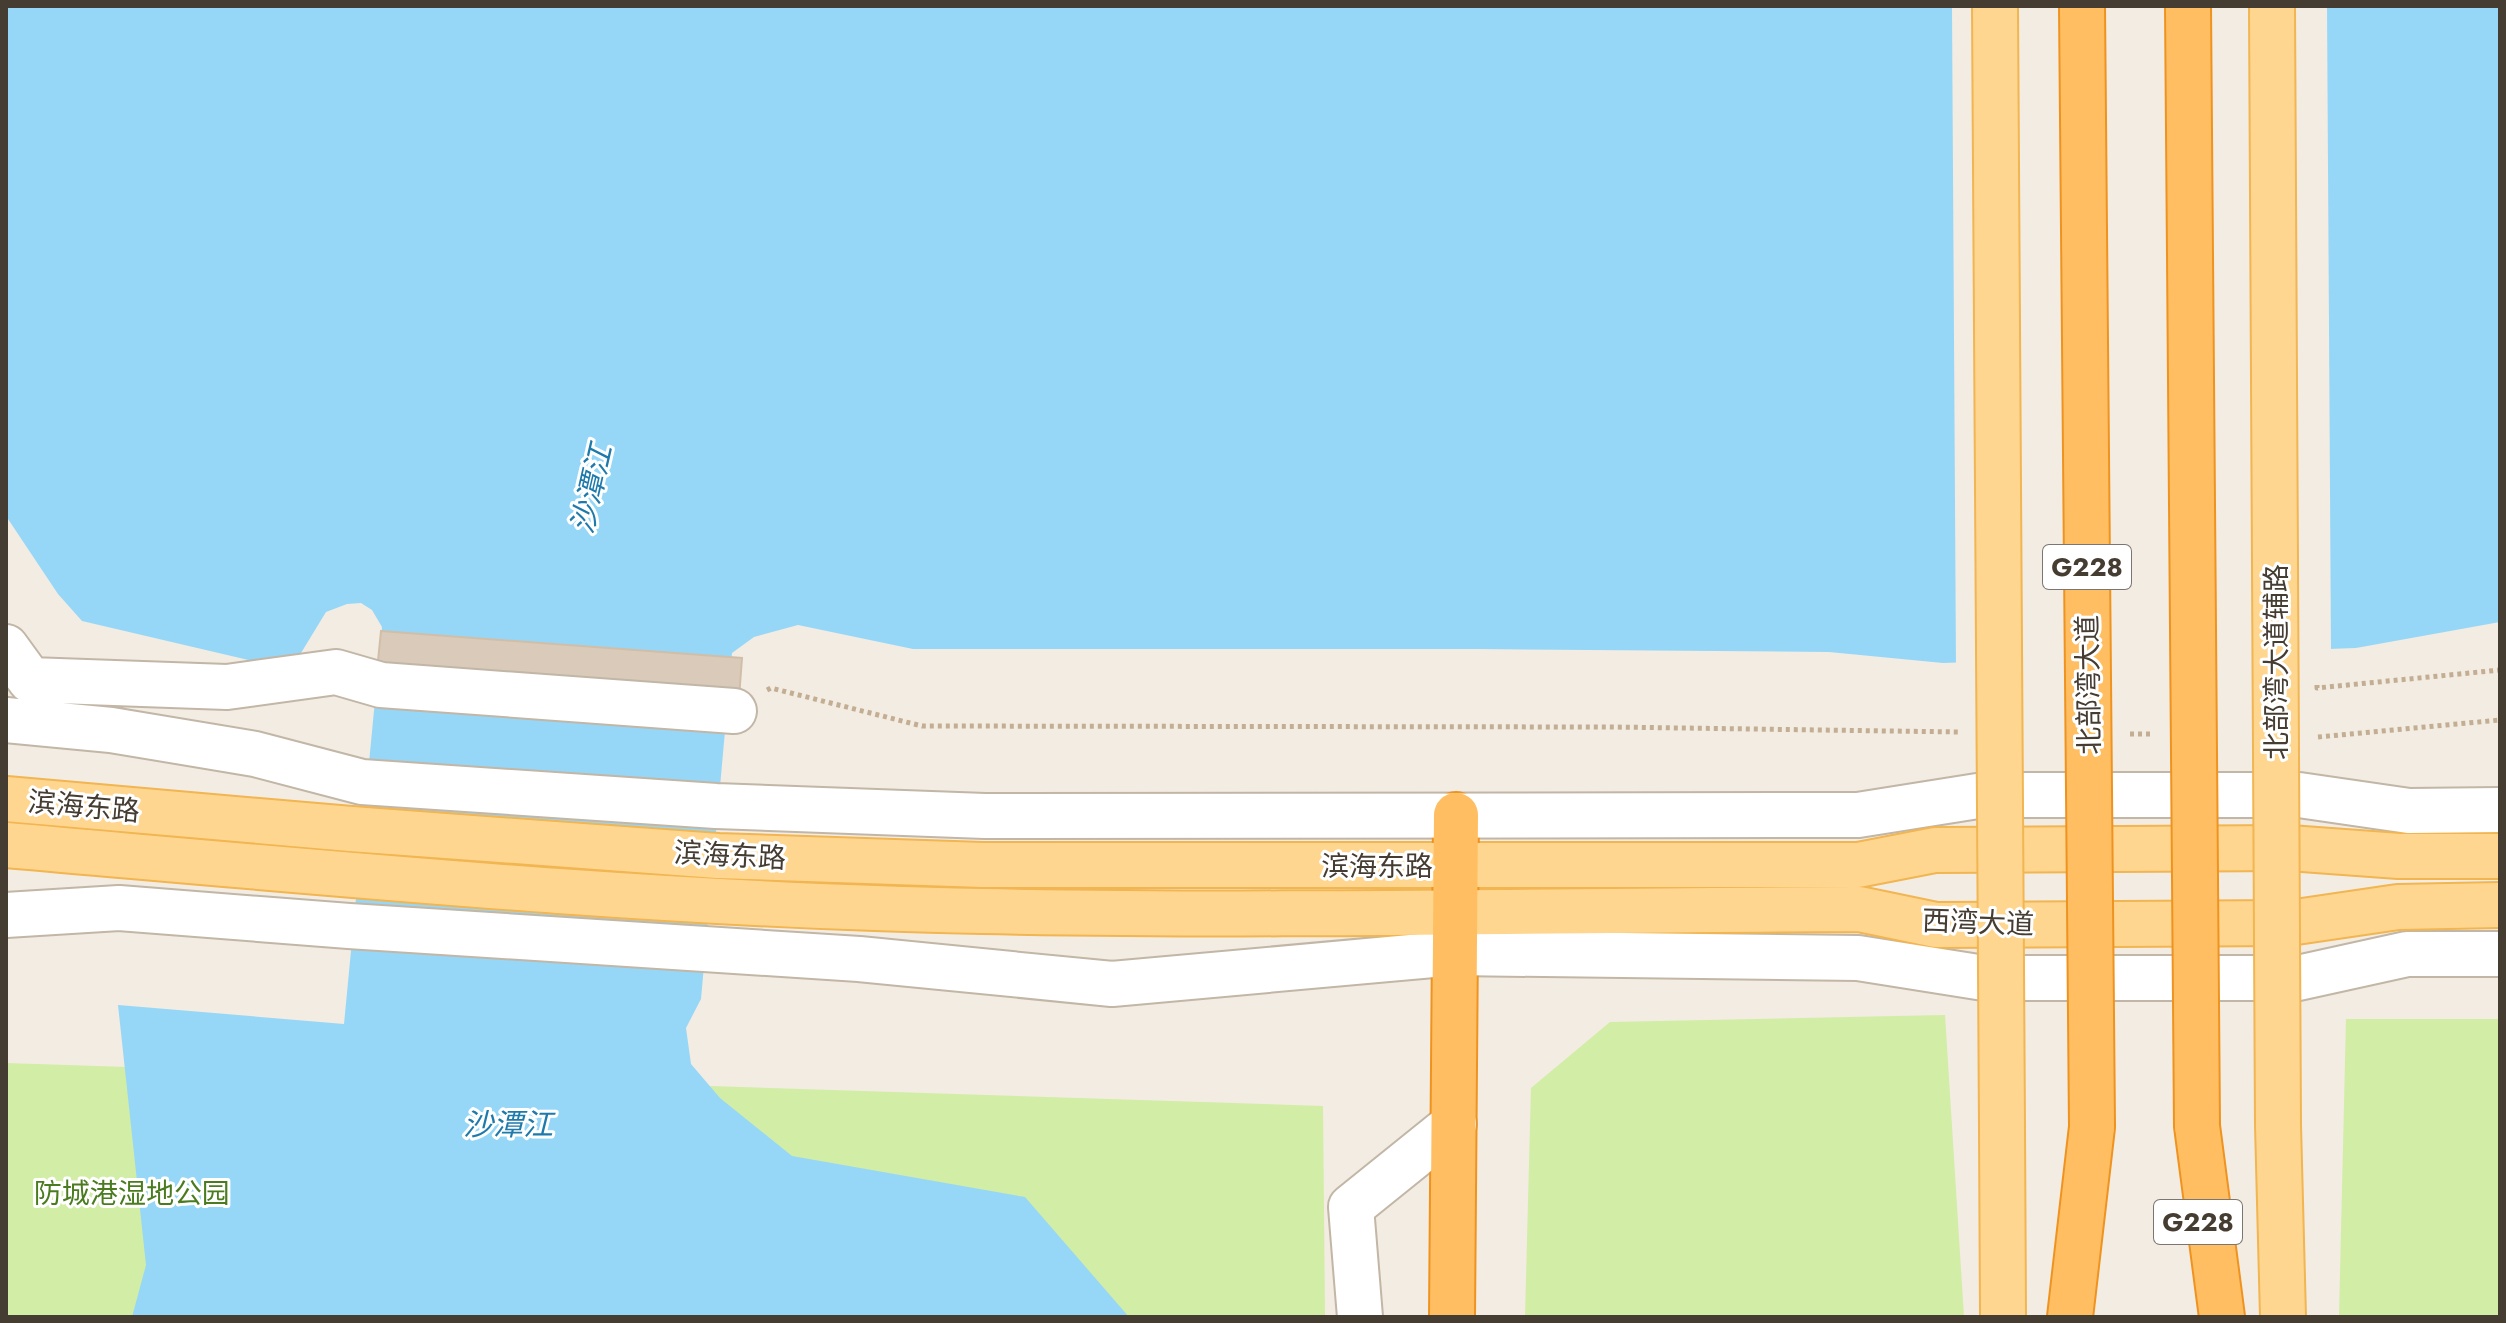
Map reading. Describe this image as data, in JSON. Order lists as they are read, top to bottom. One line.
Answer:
{"streets":{"highway":["G228","北部湾大道"],"main road":["北部湾大道辅路","滨海东路","西湾大道"]},"crossings":[["滨海东路","西湾大道"]],"water":["沙潭江"],"parks":["防城港湿地公园"]}
